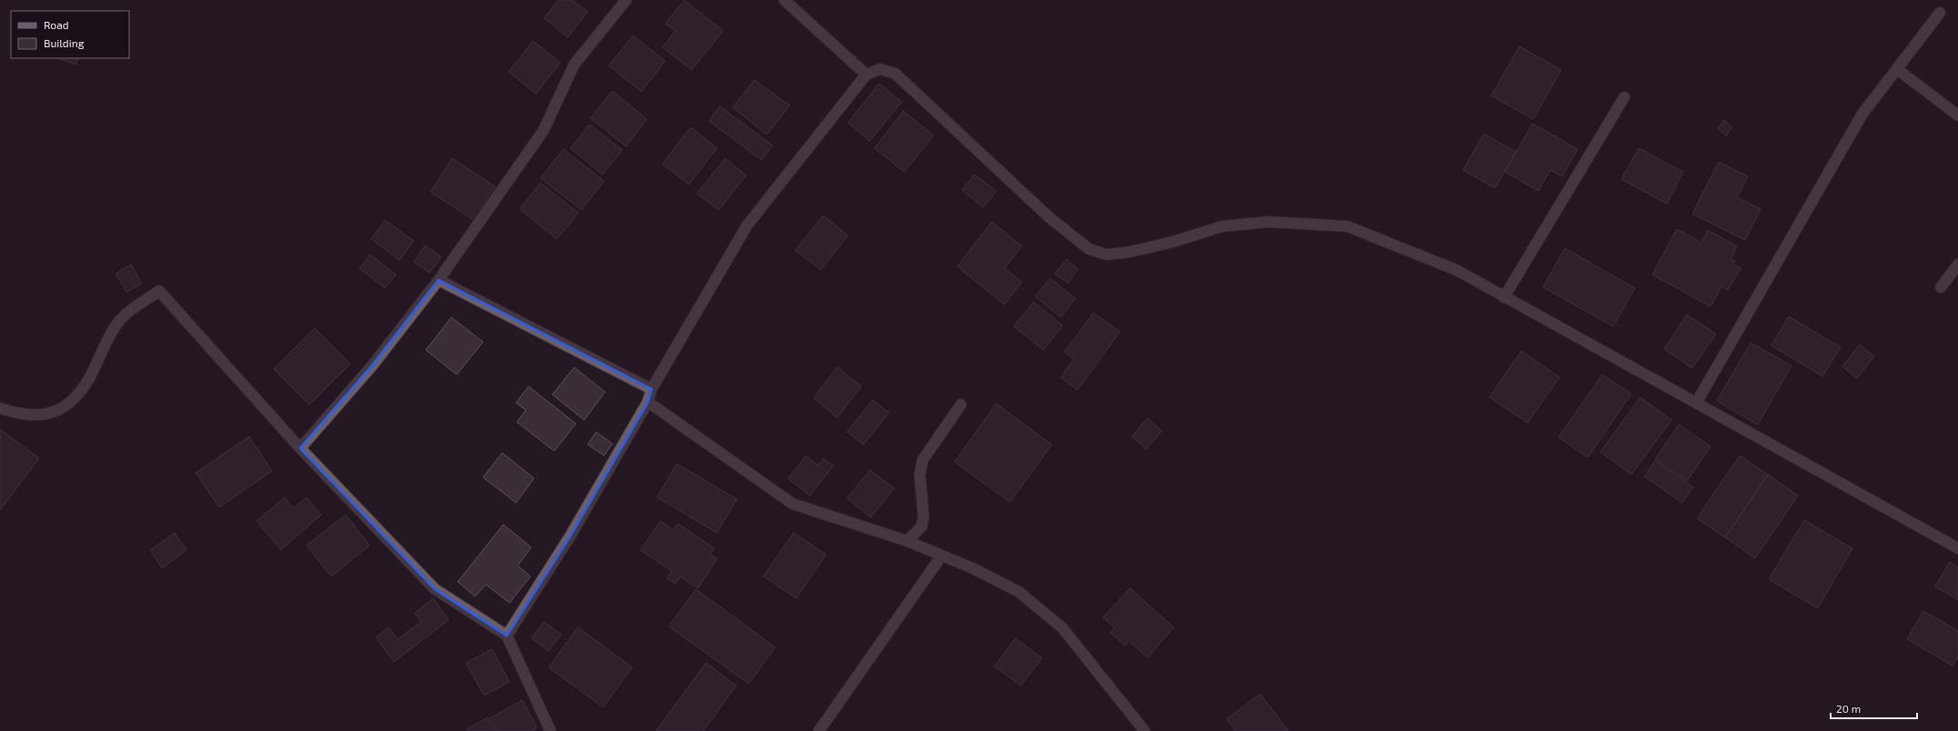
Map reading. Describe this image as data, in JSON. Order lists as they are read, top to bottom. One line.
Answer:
{"legend":["Road","Building"],"scale_bar":"20 m"}
